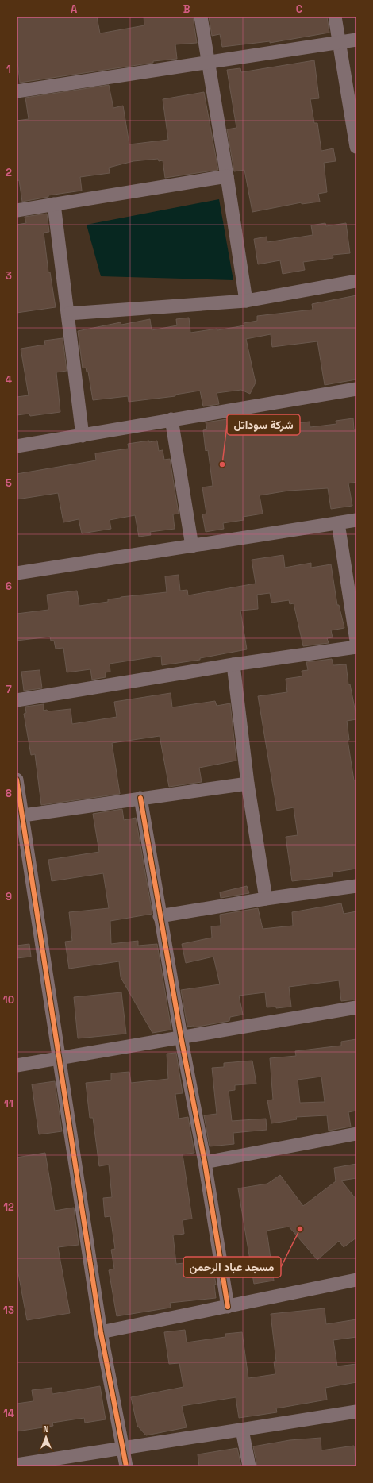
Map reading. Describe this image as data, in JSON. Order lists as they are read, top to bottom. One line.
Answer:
{"places":["شركة سوداتل","مسجد عباد الرحمن"],"north":"top","grid":{"columns":["A","B","C"],"rows":["1","2","3","4","5","6","7","8","9","10","11","12","13","14"]}}
